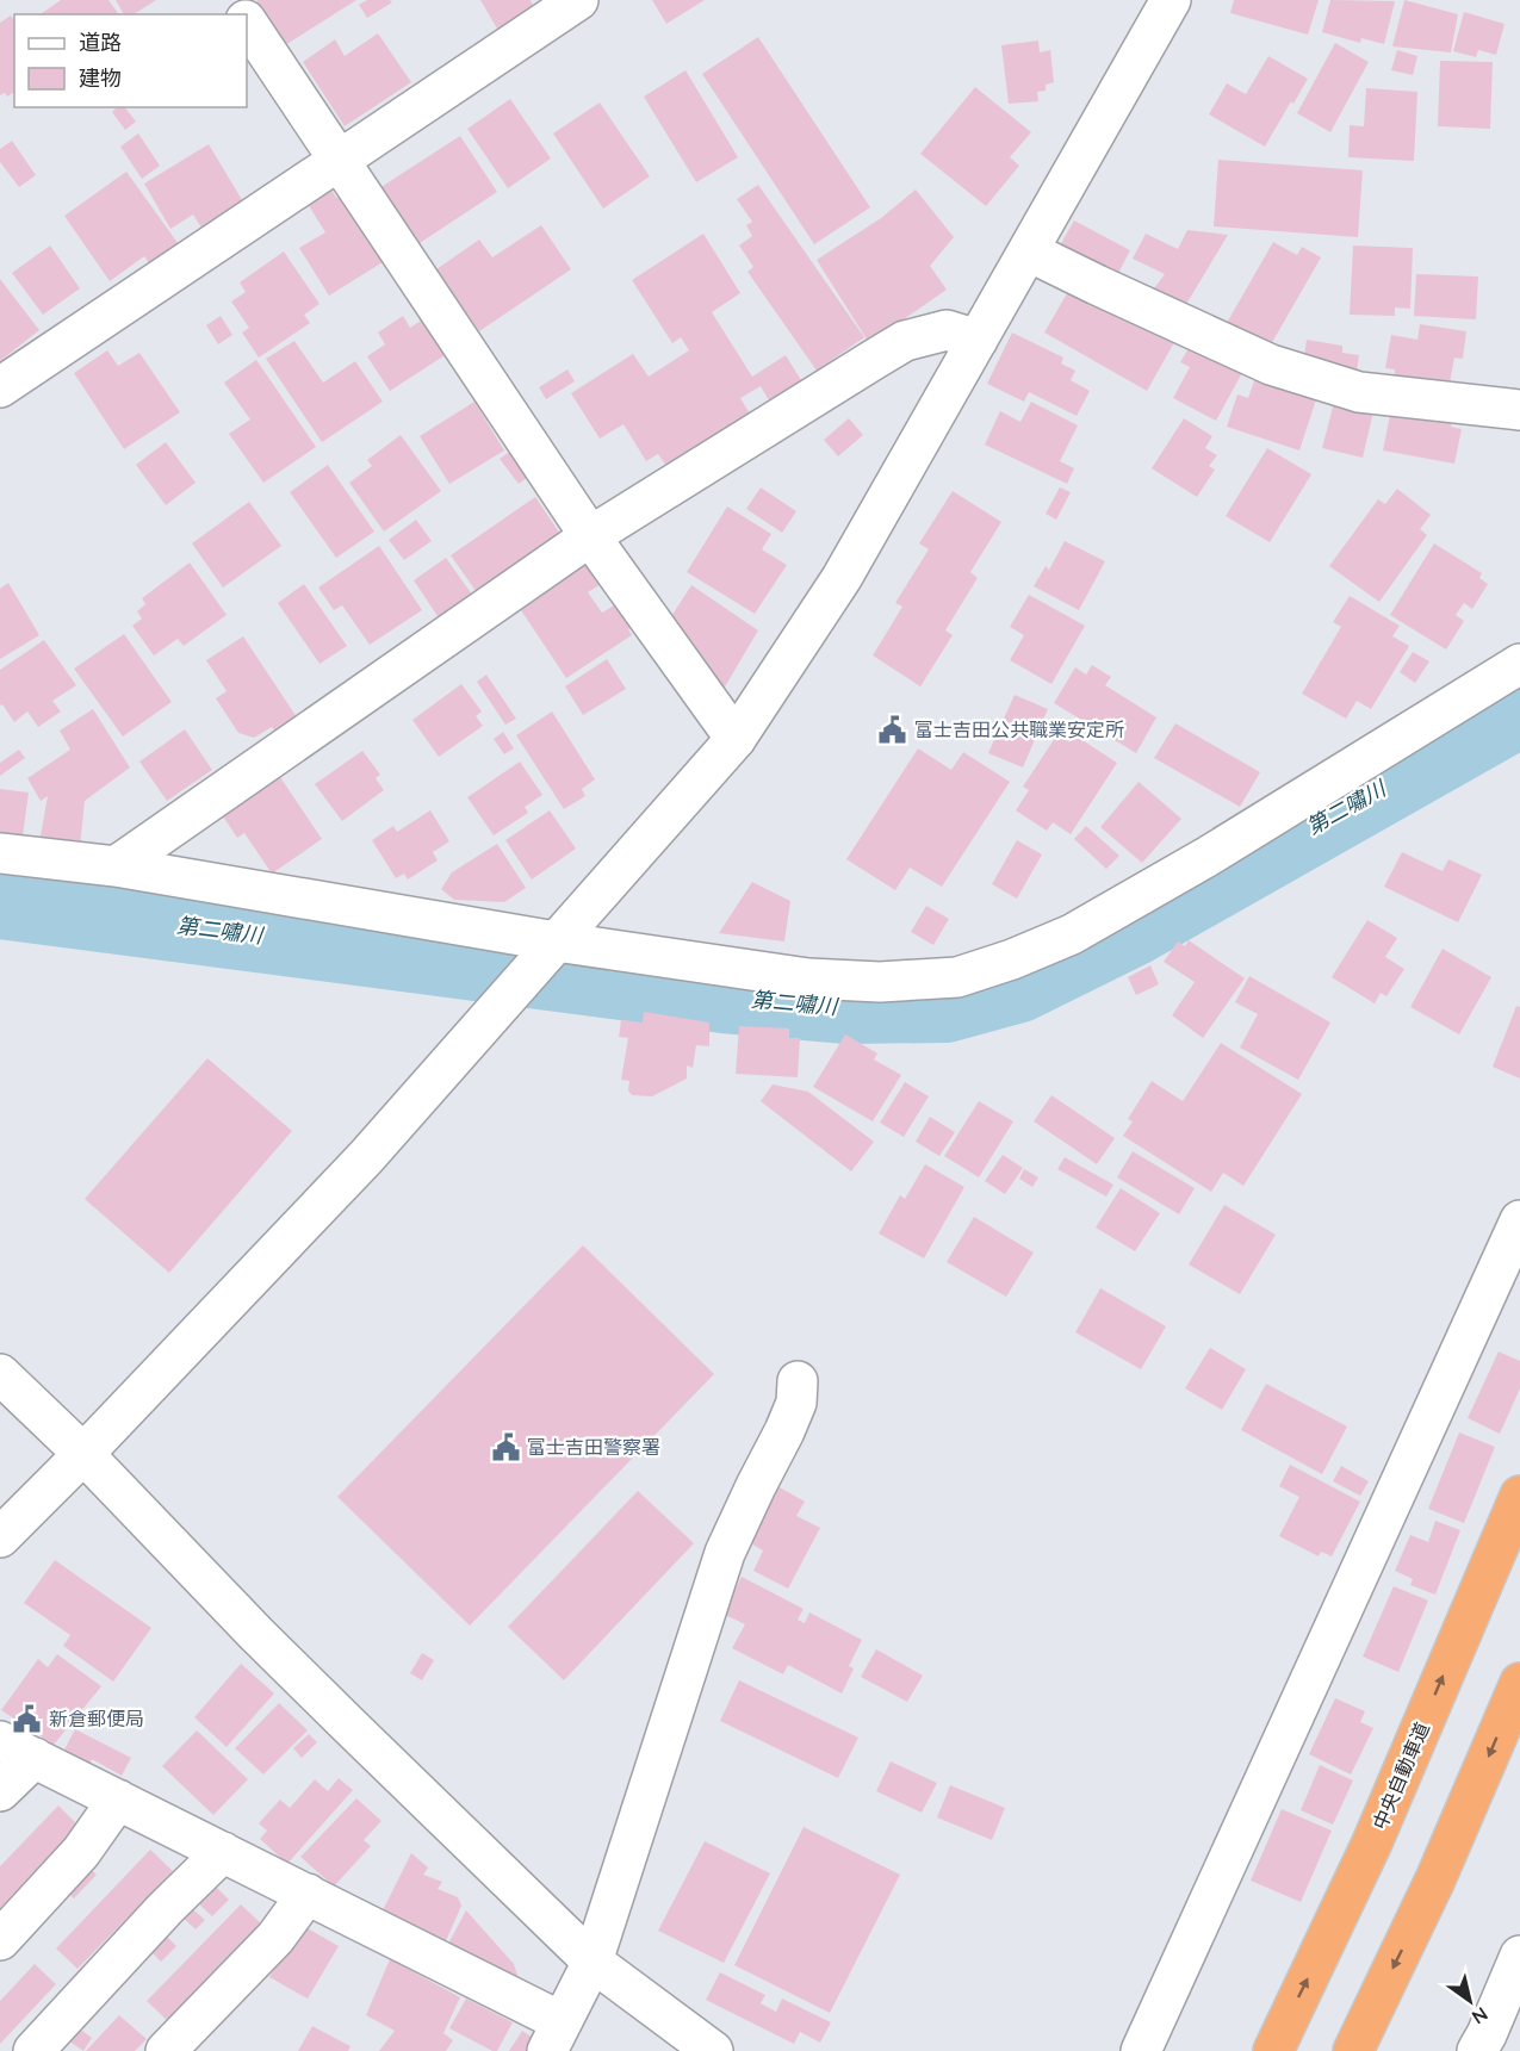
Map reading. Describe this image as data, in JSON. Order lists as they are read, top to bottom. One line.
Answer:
{"streets":{"highway":["中央自動車道"]},"water":["第二嘯川"],"places":{"public building":["富士吉田公共職業安定所","富士吉田警察署","新倉郵便局"]},"legend":["道路","建物"],"north":"bottom right"}
